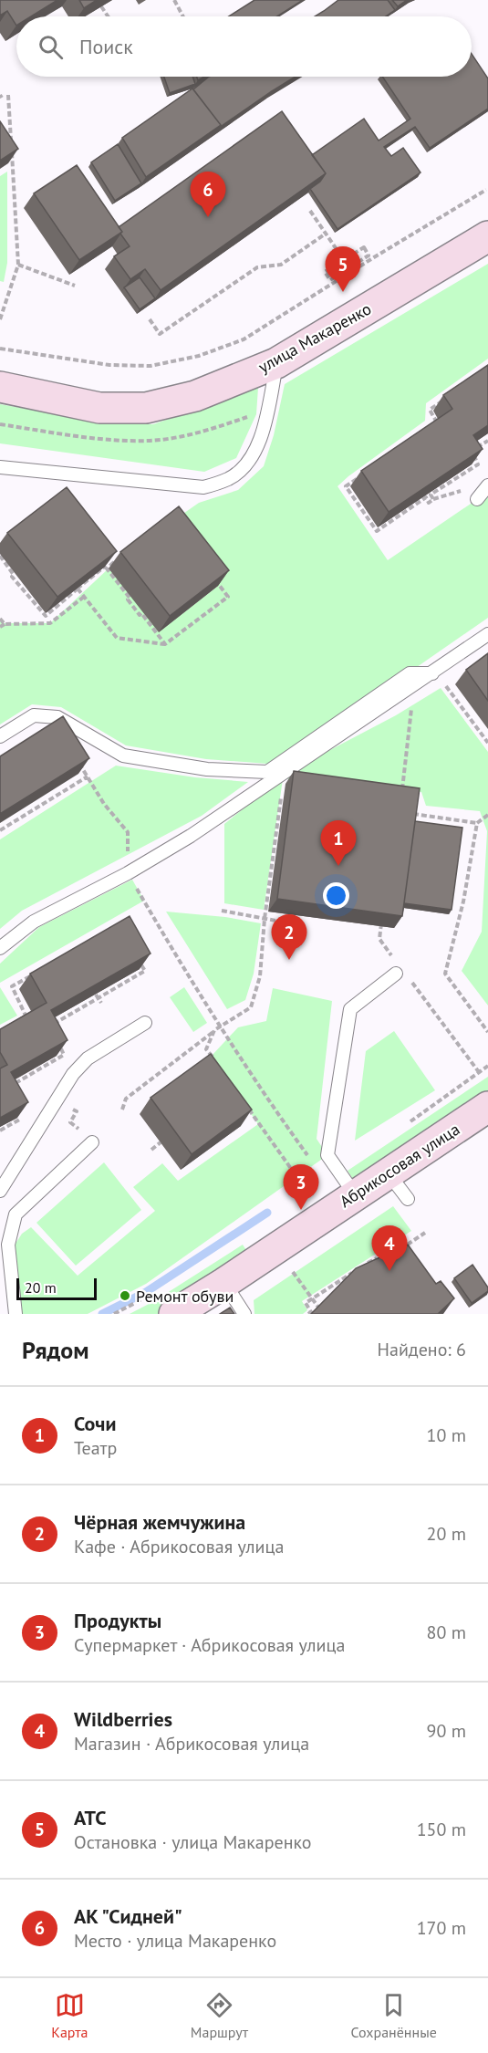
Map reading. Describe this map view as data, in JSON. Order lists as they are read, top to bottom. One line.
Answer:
{"streets":{"street":["улица Макаренко","Абрикосовая улица"]},"places":["Ремонт обуви"],"scale_bar":"20 m","page":{"search":"Поиск","pins":["6","5","1","2","3","4"],"scale":"20 m","heading":["Рядом","Найдено: 6"],"list":[{"mark":"1","name":"Сочи","note":"Театр","value":"10 m"},{"mark":"2","name":"Чёрная жемчужина","note":"Кафе · Абрикосовая улица","value":"20 m"},{"mark":"3","name":"Продукты","note":"Супермаркет · Абрикосовая улица","value":"80 m"},{"mark":"4","name":"Wildberries","note":"Магазин · Абрикосовая улица","value":"90 m"},{"mark":"5","name":"АТС","note":"Остановка · улица Макаренко","value":"150 m"},{"mark":"6","name":"АК \"Сидней\"","note":"Место · улица Макаренко","value":"170 m"}],"nav":["Карта","Маршрут","Сохранённые"]}}
